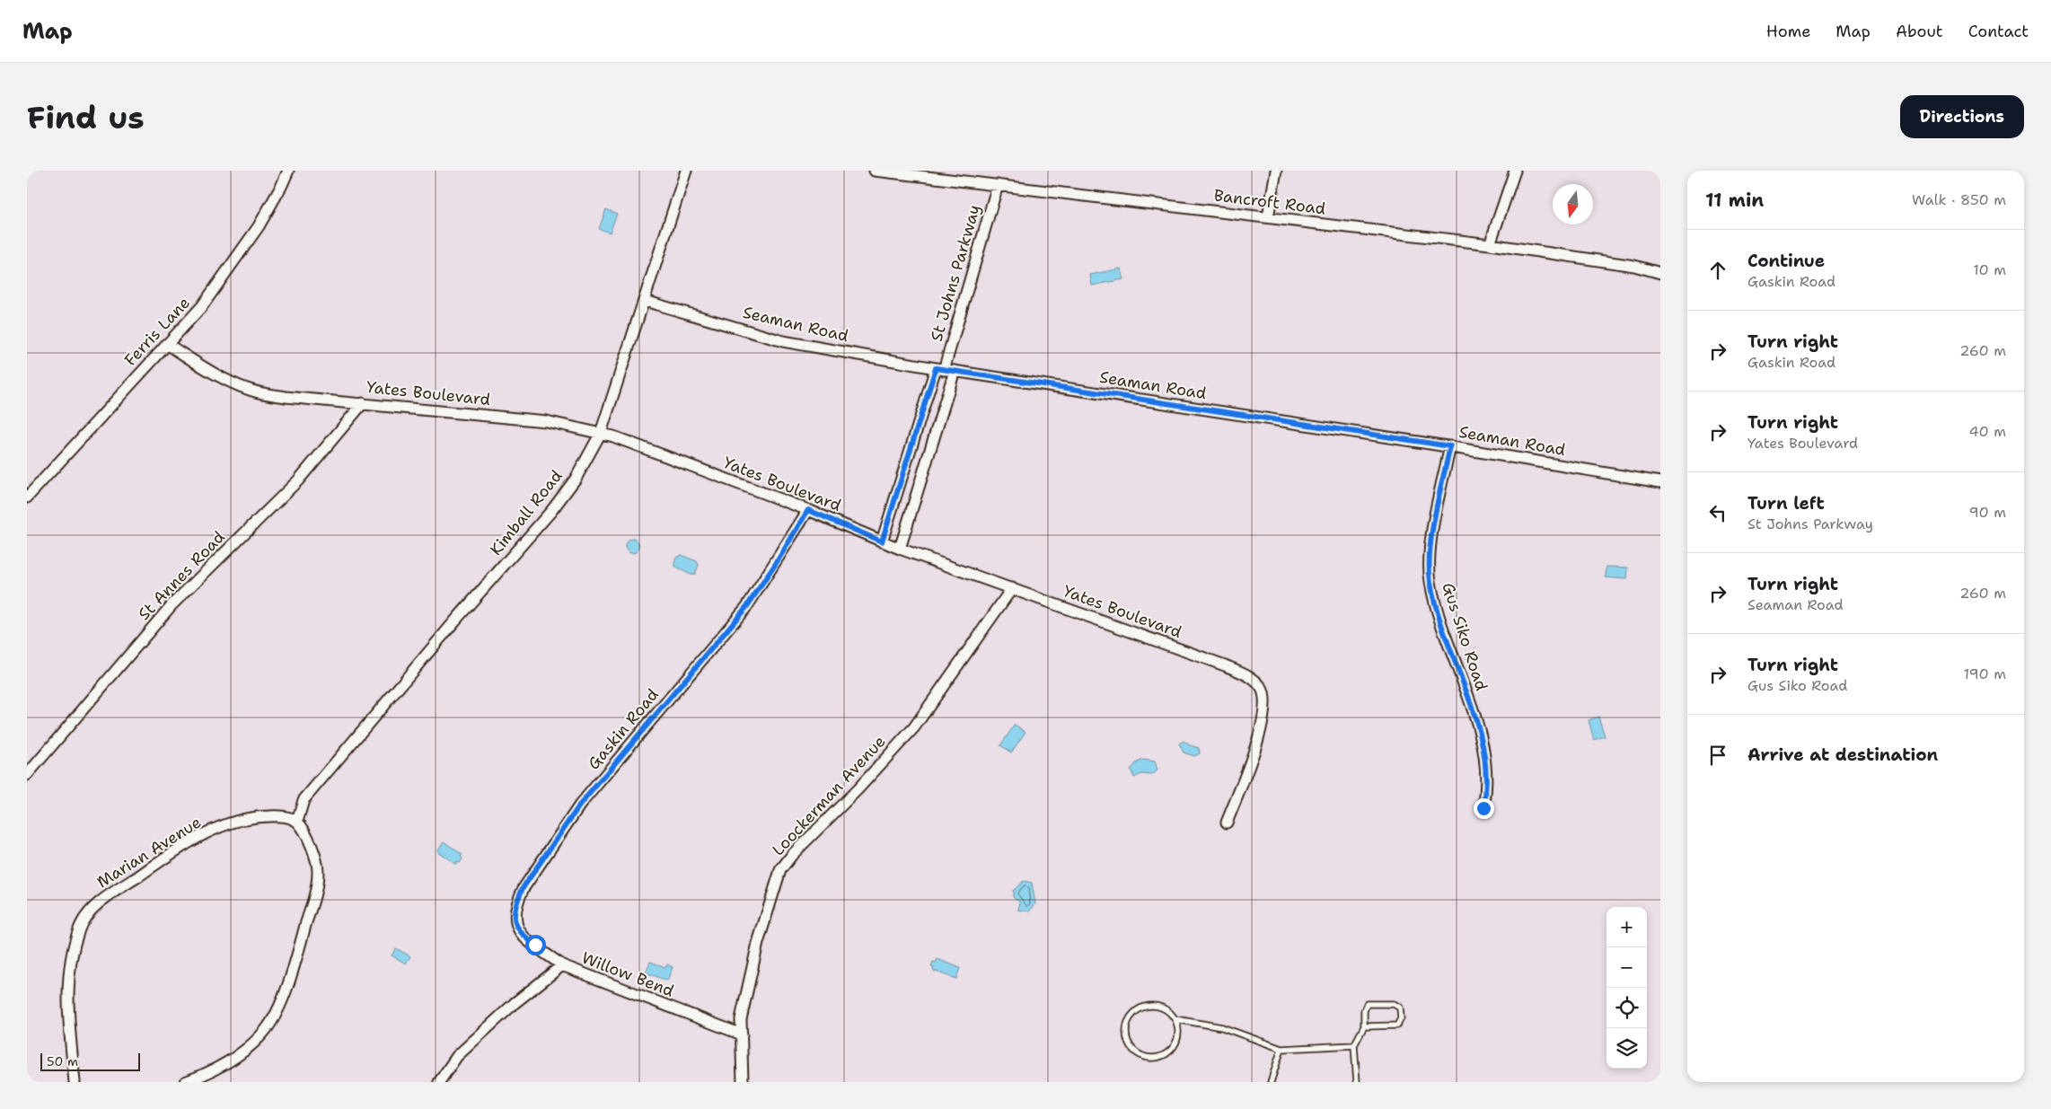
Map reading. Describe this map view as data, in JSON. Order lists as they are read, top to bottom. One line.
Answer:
{"streets":{"street":["Bancroft Road","St Johns Parkway","Seaman Road","Ferris Lane","Yates Boulevard","Kimball Road","St Annes Road","Gus Siko Road","Gaskin Road","Loockerman Avenue","Marian Avenue","Willow Bend"]},"crossings":[["Bancroft Road","St Johns Parkway"],["St Johns Parkway","Seaman Road"],["St Johns Parkway","Yates Boulevard"],["Seaman Road","Kimball Road"],["Seaman Road","Gus Siko Road"],["Ferris Lane","Yates Boulevard"],["Yates Boulevard","Kimball Road"],["Yates Boulevard","St Annes Road"],["Yates Boulevard","Gaskin Road"],["Yates Boulevard","Loockerman Avenue"],["Kimball Road","Marian Avenue"],["Gaskin Road","Willow Bend"],["Loockerman Avenue","Willow Bend"]],"scale_bar":"50 m","north":"bottom","page":{"header":"Map","nav":["Home","Map","About","Contact"],"buttons":"Directions","title":"Find us","heading":["11 min","Walk · 850 m"],"list":[["Continue","Gaskin Road","10 m"],["Turn right","Gaskin Road","260 m"],["Turn right","Yates Boulevard","40 m"],["Turn left","St Johns Parkway","90 m"],["Turn right","Seaman Road","260 m"],["Turn right","Gus Siko Road","190 m"],"Arrive at destination"],"map_buttons":["+","−"],"scale":"50 m"}}
